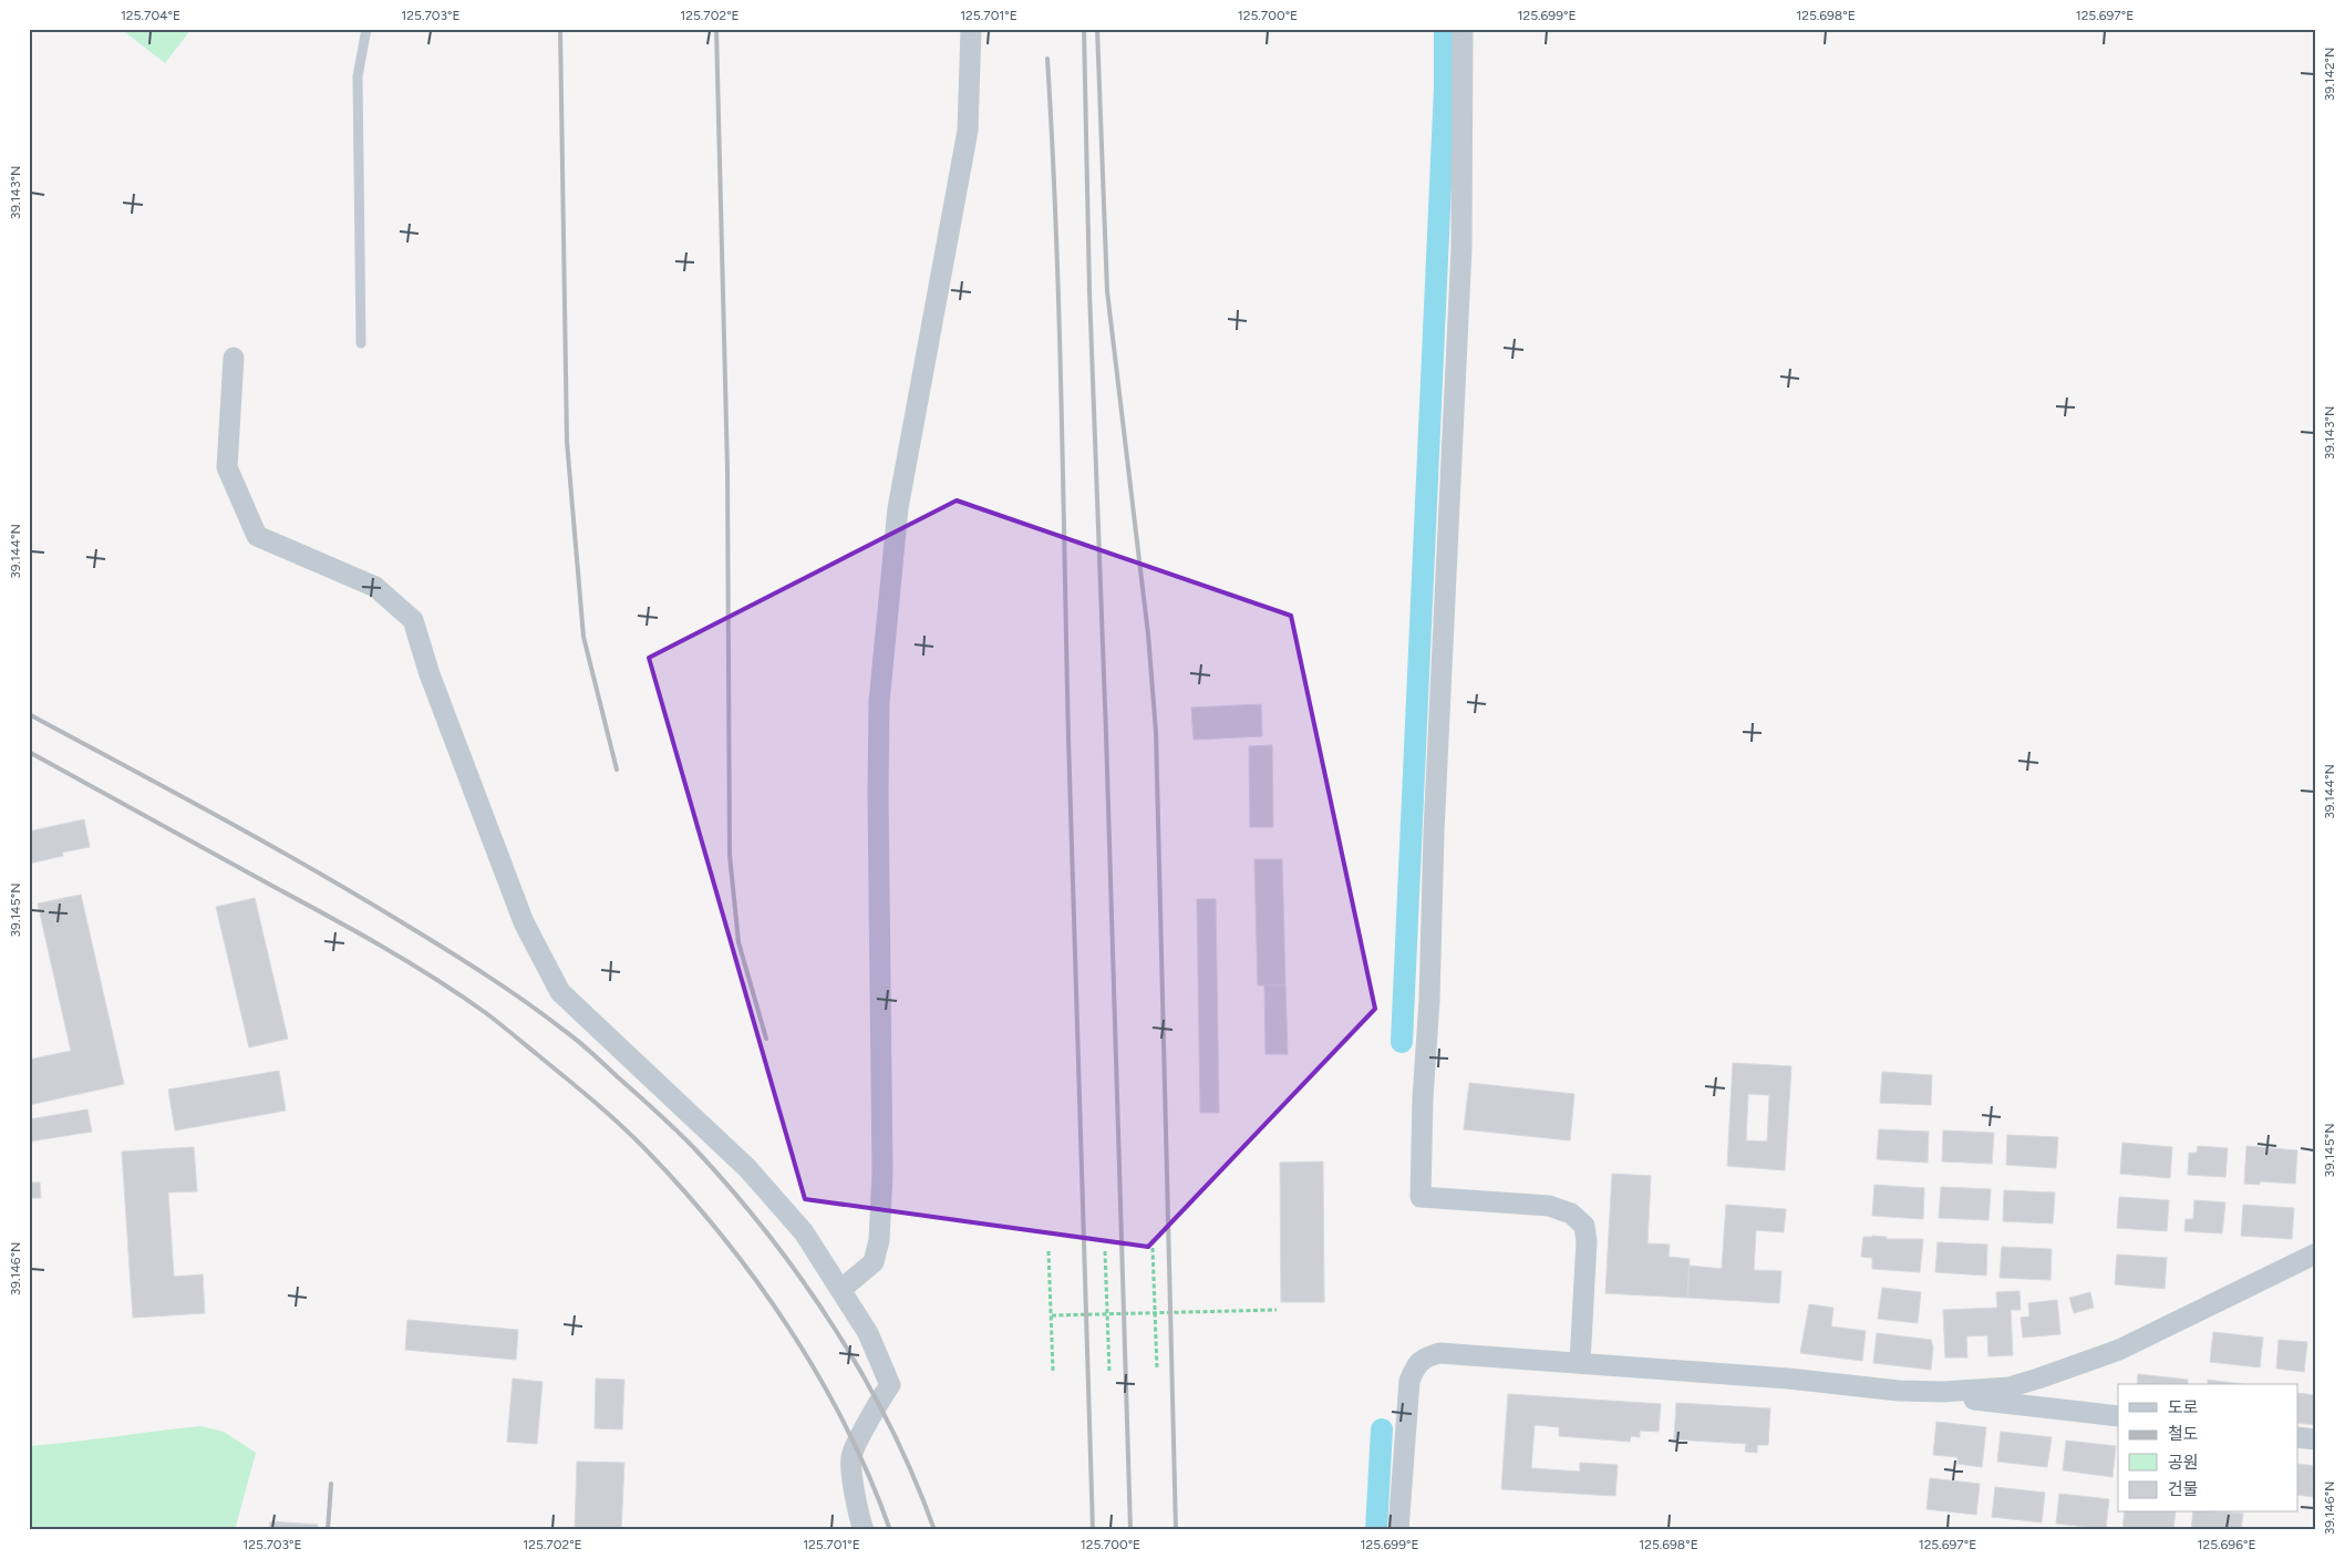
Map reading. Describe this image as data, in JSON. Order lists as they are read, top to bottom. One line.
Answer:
{"legend":["도로","철도","공원","건물"],"coordinates":["125.704°E","125.703°E","125.702°E","125.701°E","125.700°E","125.699°E","125.698°E","125.697°E","39.142°N","39.143°N","39.144°N","39.145°N","39.146°N","125.696°E"]}
